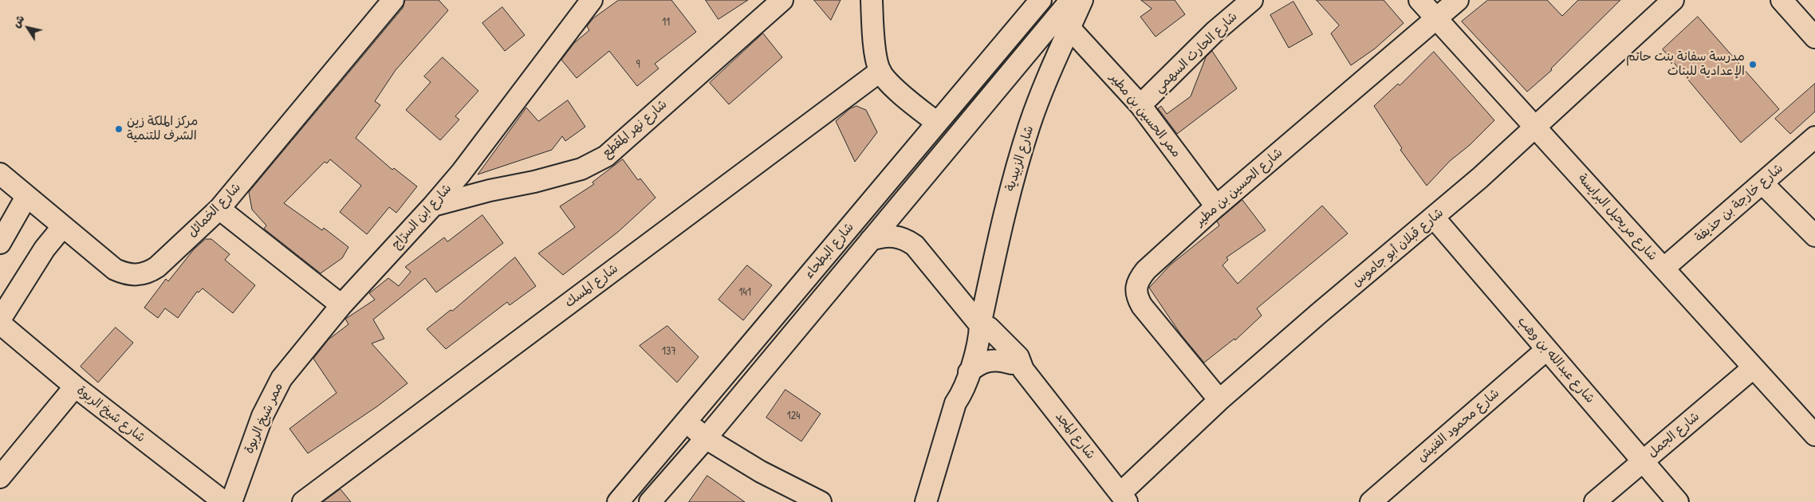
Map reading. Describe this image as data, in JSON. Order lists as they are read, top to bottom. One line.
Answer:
{"streets":{"street":["شارع الحارث السهمي","ممر الحسين بن مطير","شارع نهر المقطع","شارع الزبيدية","شارع الحسين بن مطير","شارع خارجة بن حذيفة","شارع الخمائل","شارع ابن السرّاج","شارع مريحيل البرايسة","شارع قبلان أبو جاموس","شارع البطحاء","شارع المسك","شارع عبدالله بن وهب","شارع شيخ الربوة","ممر شيخ الربوة","شارع محمود الفنيش","شارع الجمل","شارع المجد"]},"crossings":[["شارع الحارث السهمي","ممر الحسين بن مطير"],["ممر الحسين بن مطير","شارع الزبيدية"],["ممر الحسين بن مطير","شارع الحسين بن مطير"],["شارع نهر المقطع","شارع ابن السرّاج"],["شارع الزبيدية","شارع المجد"],["شارع الحسين بن مطير","شارع مريحيل البرايسة"],["شارع الحسين بن مطير","شارع قبلان أبو جاموس"],["شارع خارجة بن حذيفة","شارع مريحيل البرايسة"],["شارع ابن السرّاج","ممر شيخ الربوة"],["شارع مريحيل البرايسة","شارع قبلان أبو جاموس"],["شارع مريحيل البرايسة","شارع الجمل"],["شارع قبلان أبو جاموس","شارع عبدالله بن وهب"],["شارع قبلان أبو جاموس","شارع المجد"],["شارع البطحاء","شارع المجد"],["شارع عبدالله بن وهب","شارع محمود الفنيش"],["شارع عبدالله بن وهب","شارع الجمل"]],"places":["مدرسة سفانة بنت حاتم الإعدادية للبنات","مركز الملكة زين الشرف للتنمية"],"house_numbers":["11","9","141","137","124"],"north":"top left"}
